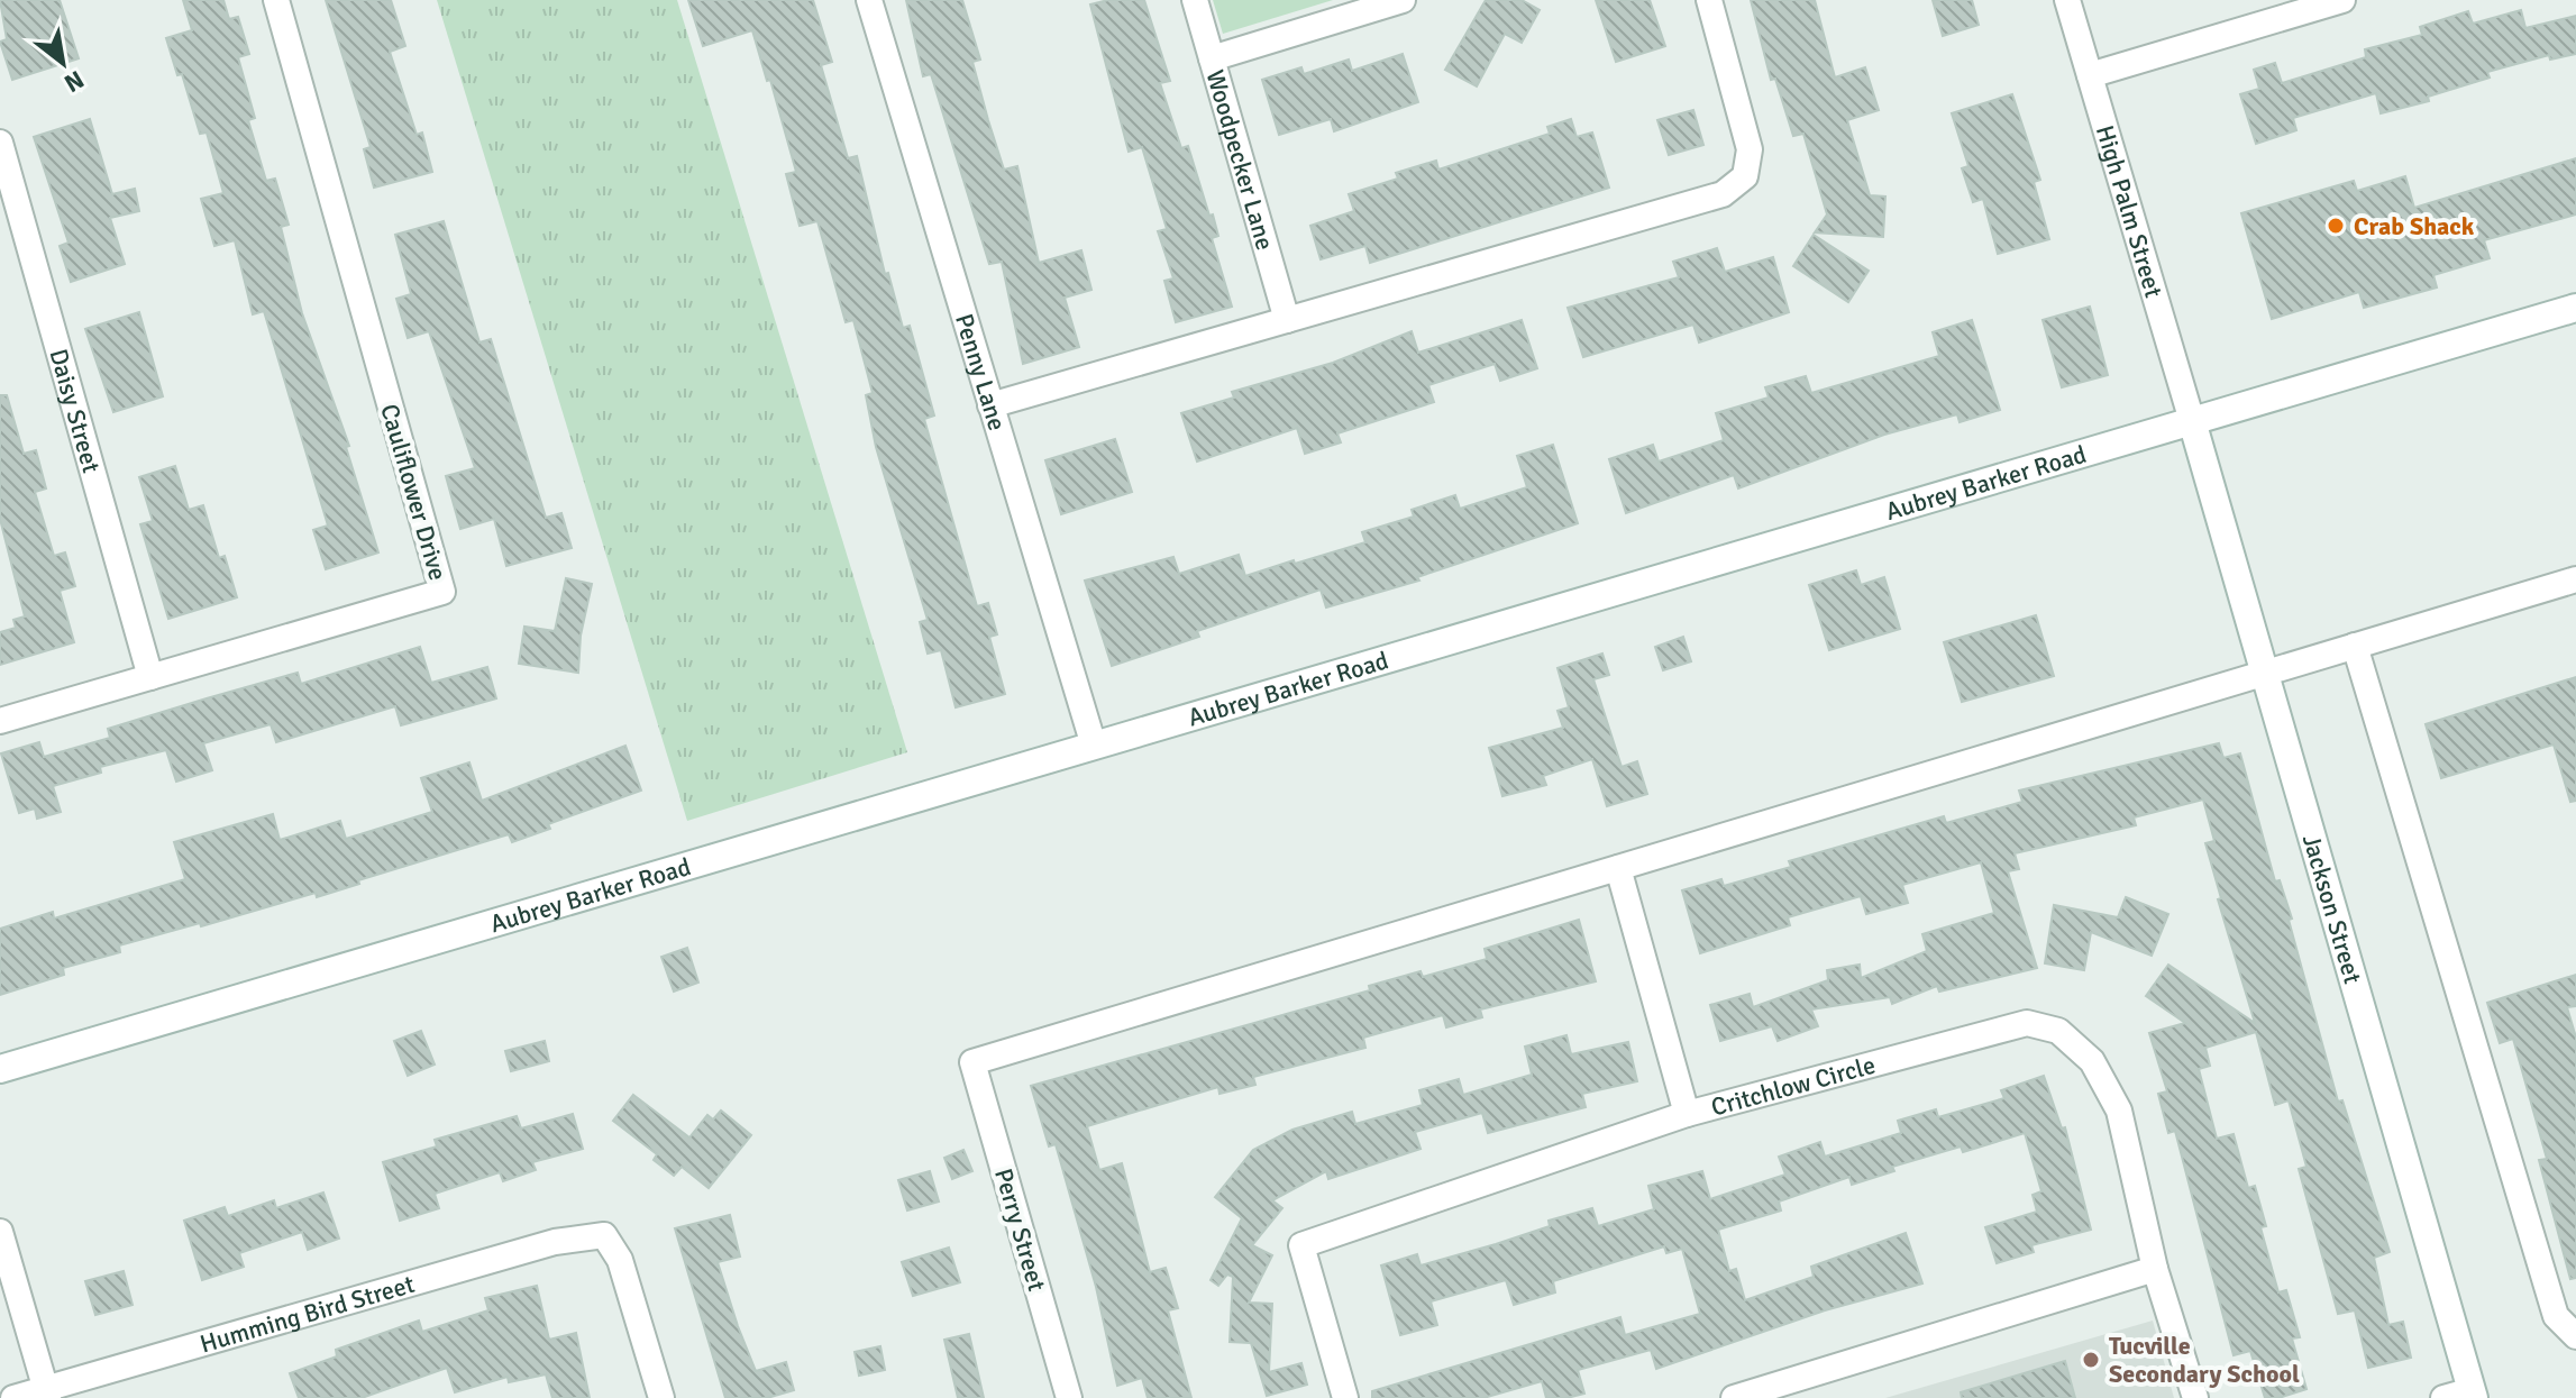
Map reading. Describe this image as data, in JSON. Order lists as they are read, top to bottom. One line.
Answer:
{"streets":{"street":["Woodpecker Lane","High Palm Street","Penny Lane","Daisy Street","Aubrey Barker Road","Cauliflower Drive","Jackson Street","Critchlow Circle","Perry Street","Humming Bird Street"]},"crossings":[["High Palm Street","Aubrey Barker Road"],["High Palm Street","Jackson Street"],["Penny Lane","Aubrey Barker Road"],["Daisy Street","Cauliflower Drive"],["Aubrey Barker Road","Jackson Street"]],"places":["Crab Shack","Tucville Secondary School"],"north":"bottom right"}
